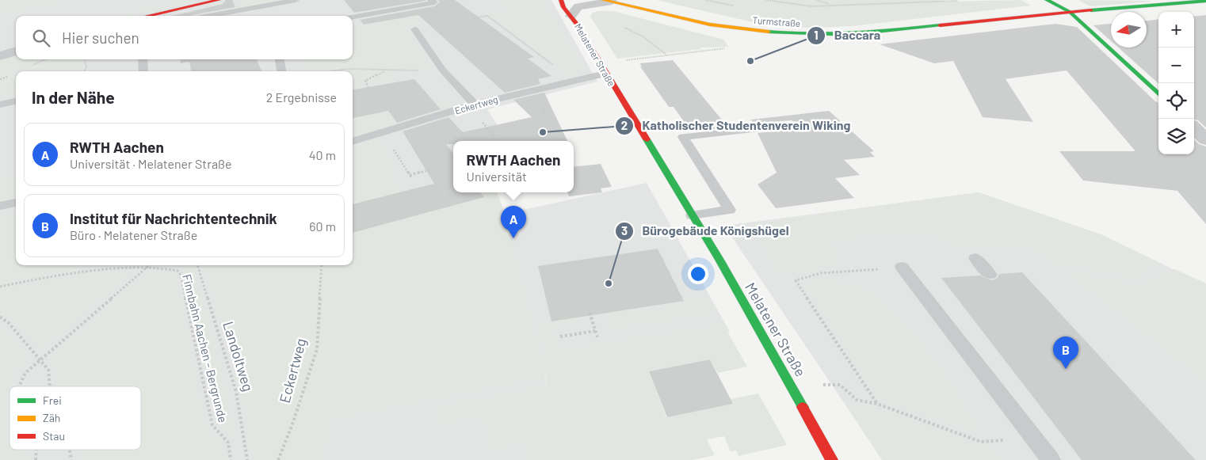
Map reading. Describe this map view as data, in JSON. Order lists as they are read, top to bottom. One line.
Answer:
{"streets":{"street":["Turmstraße","Melatener Straße"],"lane":["Eckertweg"],"path":["Finnbahn Aachen - Bergrunde","Landoltweg"]},"crossings":[["Turmstraße","Melatener Straße"],["Melatener Straße","Eckertweg"]],"places":["Baccara","Katholischer Studentenverein Wiking","Bürogebäude Königshügel"],"legend":["Frei","Zäh","Stau"],"north":"left","page":{"map_buttons":["+","−"],"search":"Hier suchen","heading":["In der Nähe","2 Ergebnisse"],"list":[{"mark":"A","name":"RWTH Aachen","note":"Universität · Melatener Straße","value":"40 m"},{"mark":"B","name":"Institut für Nachrichtentechnik","note":"Büro · Melatener Straße","value":"60 m"}],"popup":["RWTH Aachen","Universität"],"pins":["A","B"]}}
